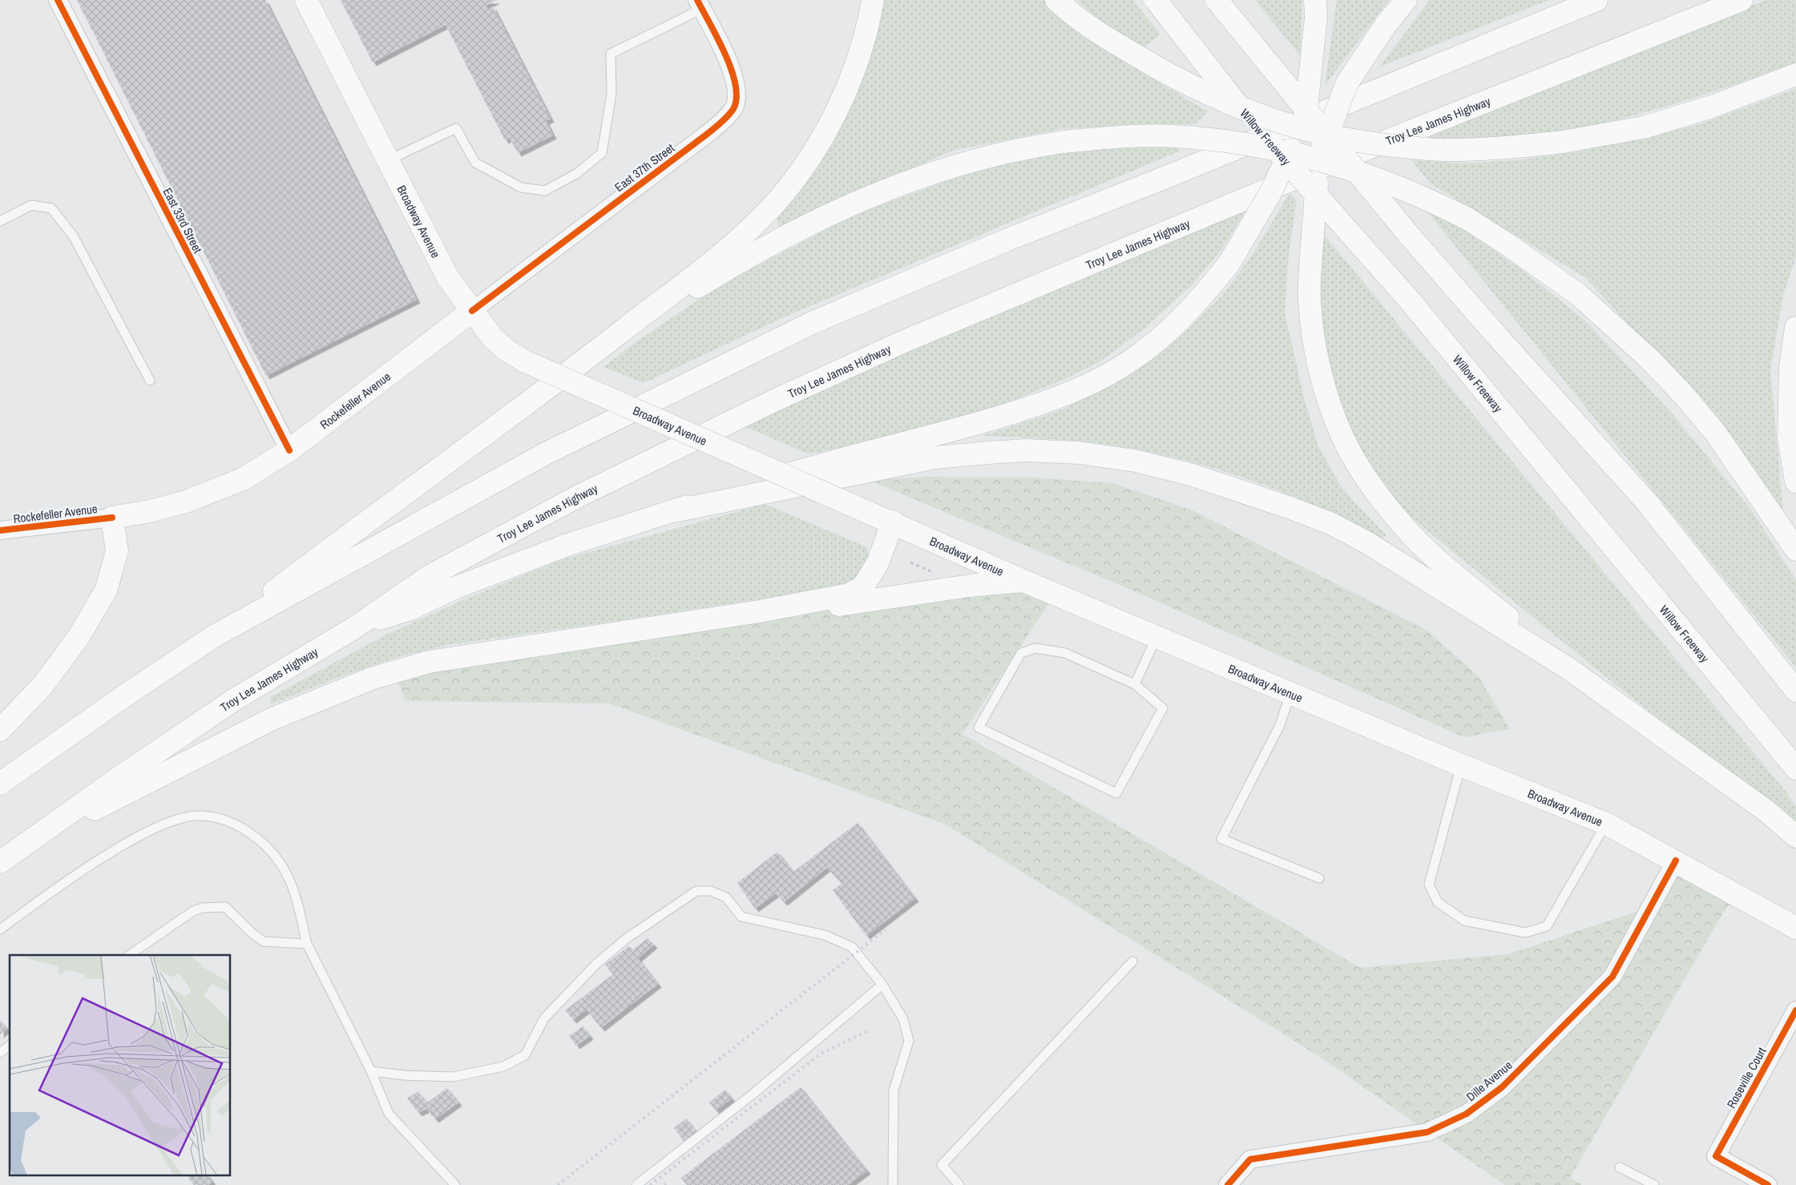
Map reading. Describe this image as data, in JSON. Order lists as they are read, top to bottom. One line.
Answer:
{"streets":{"main road":["Troy Lee James Highway","Willow Freeway","Broadway Avenue","Rockefeller Avenue"],"street":["East 37th Street","East 33rd Street","Roseville Court","Dille Avenue"]},"crossings":[["East 37th Street","Broadway Avenue"],["East 37th Street","Rockefeller Avenue"],["East 33rd Street","Rockefeller Avenue"],["Broadway Avenue","Rockefeller Avenue"],["Broadway Avenue","Dille Avenue"]]}
